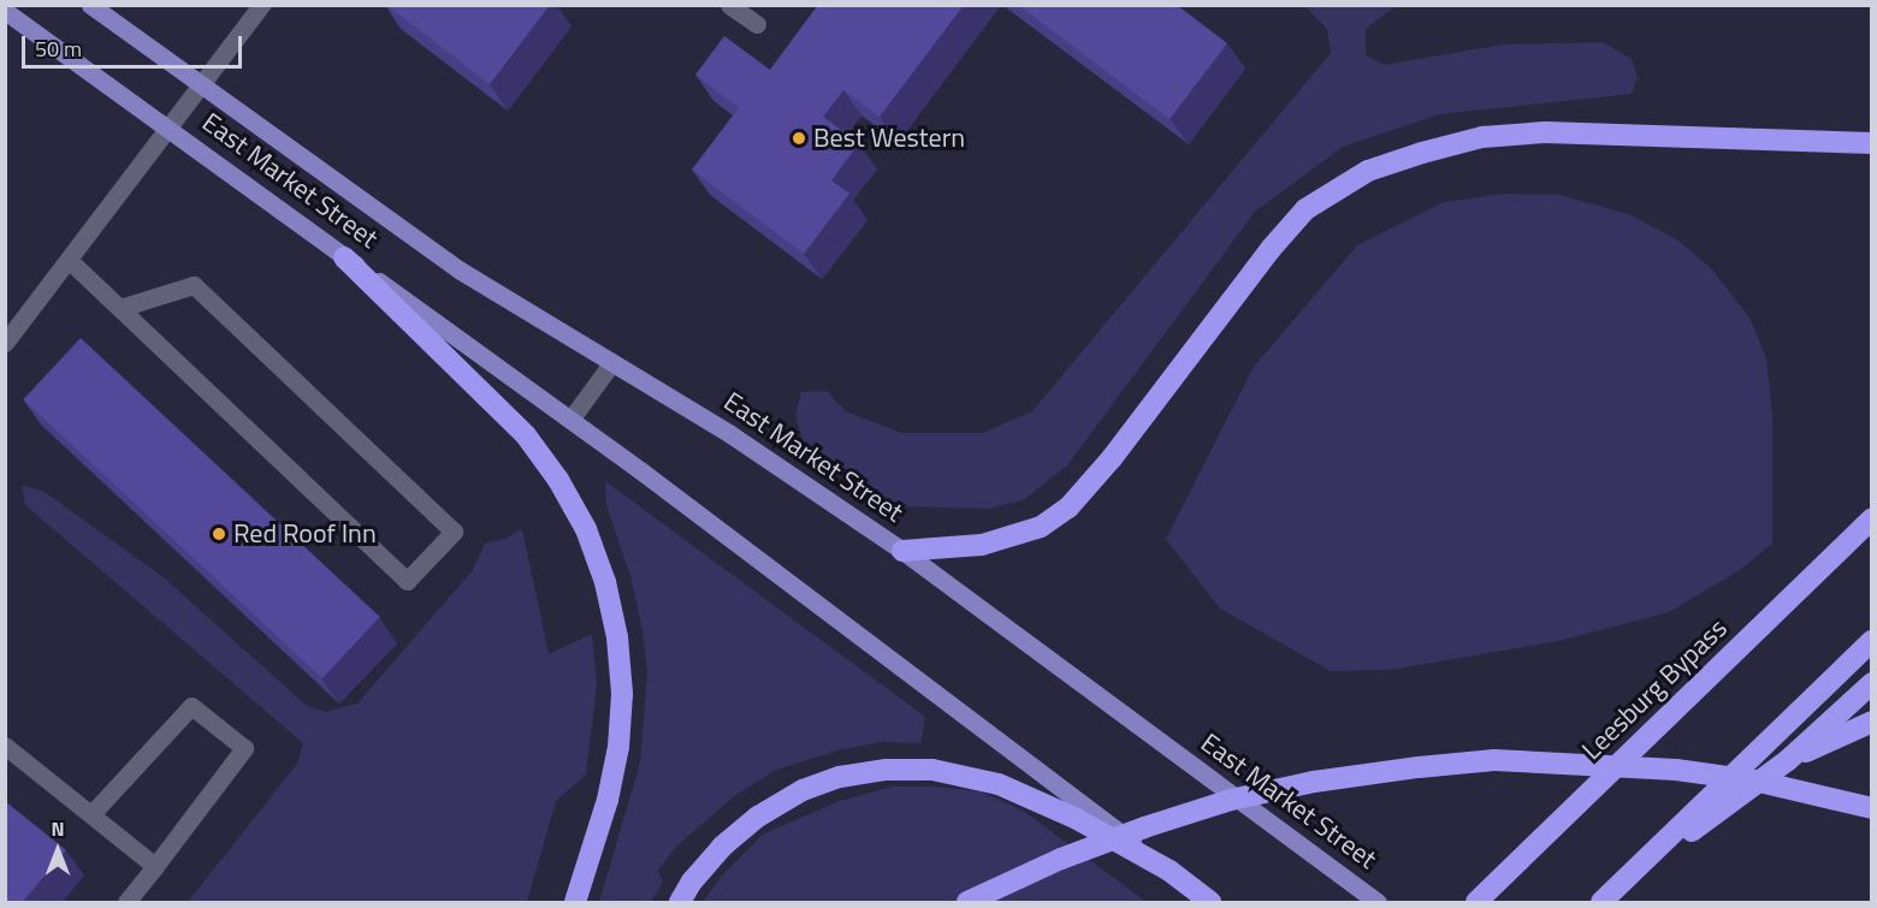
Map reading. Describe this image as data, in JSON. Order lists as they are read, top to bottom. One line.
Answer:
{"streets":{"highway":["East Market Street","Leesburg Bypass"]},"places":["Best Western","Red Roof Inn"],"scale_bar":"50 m","north":"top"}
